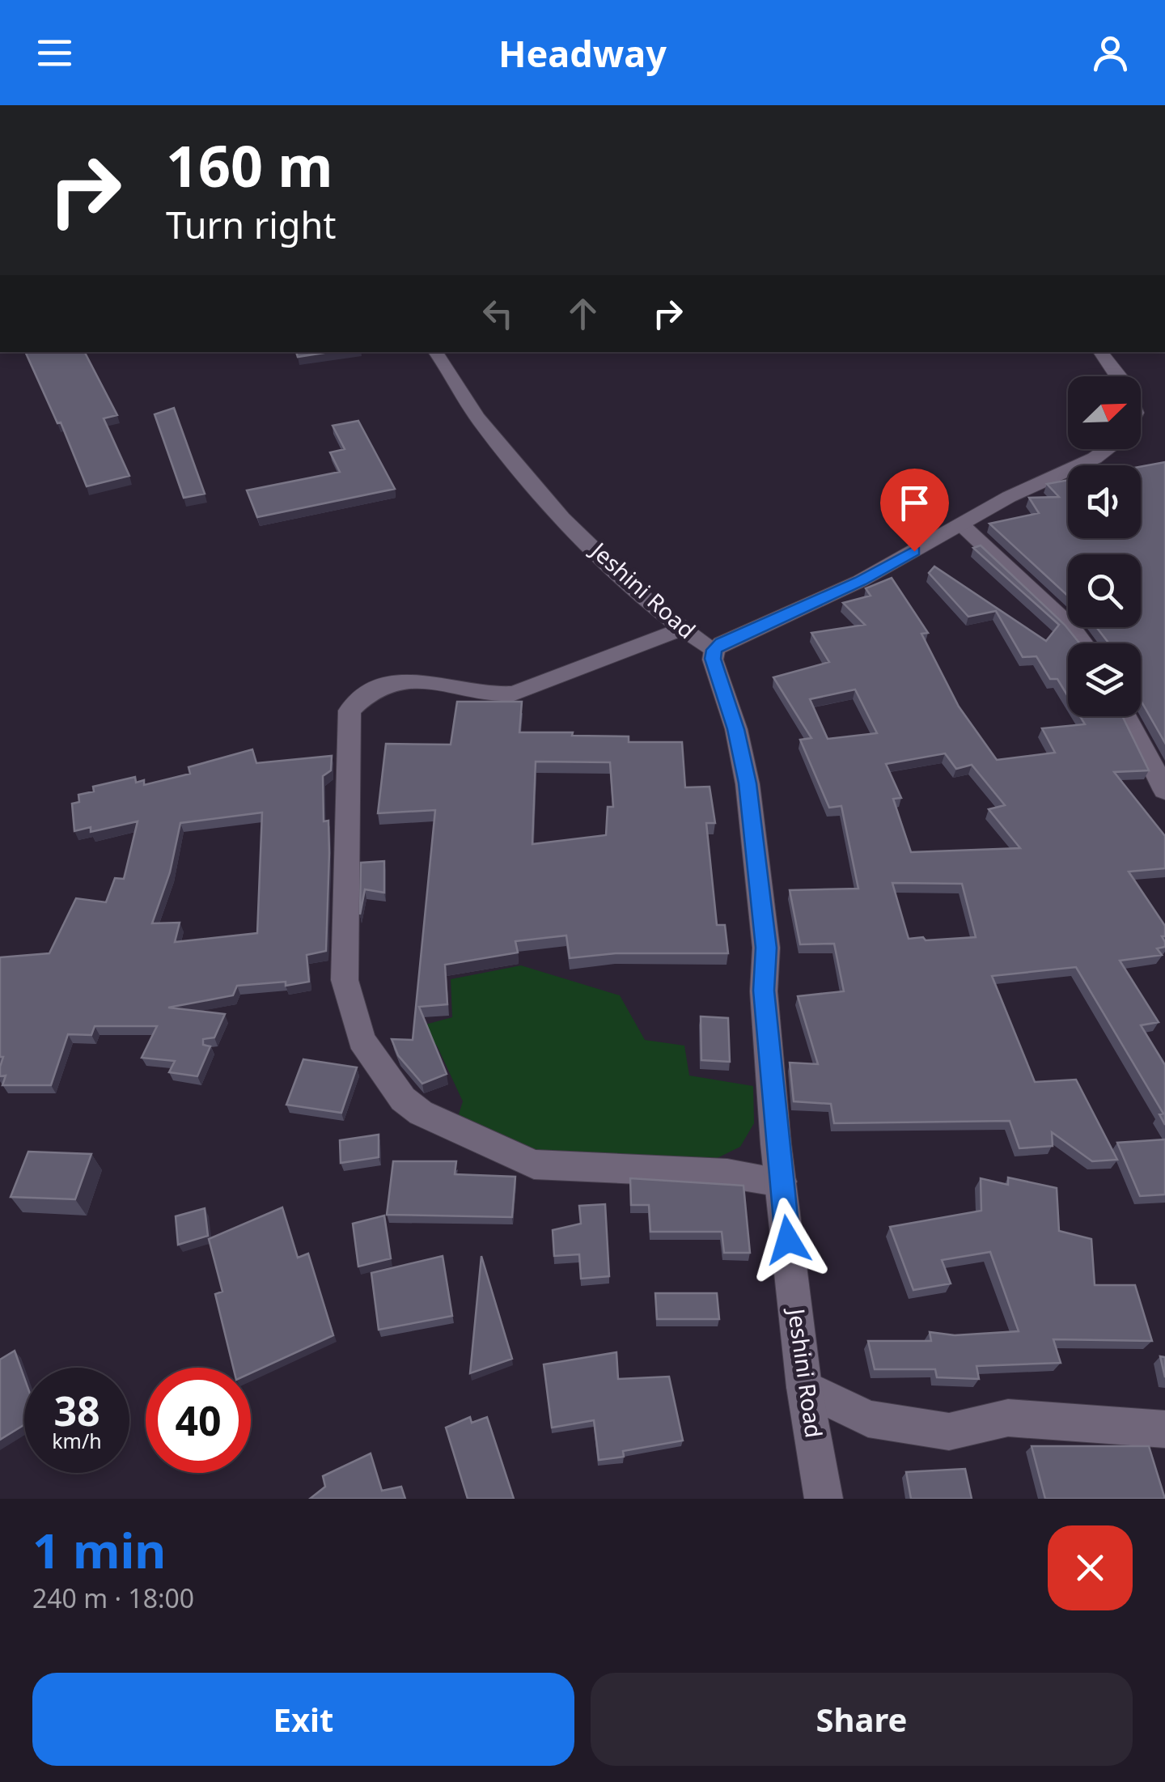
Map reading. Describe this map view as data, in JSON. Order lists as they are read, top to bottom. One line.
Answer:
{"streets":{"street":["Jeshini Road"]},"north":"top right","page":{"header":"Headway","turn":["160 m","Turn right"],"speed":"38 km/h","limit":"40","heading":["1 min","240 m · 18:00"],"buttons":["Exit","Share"]}}
